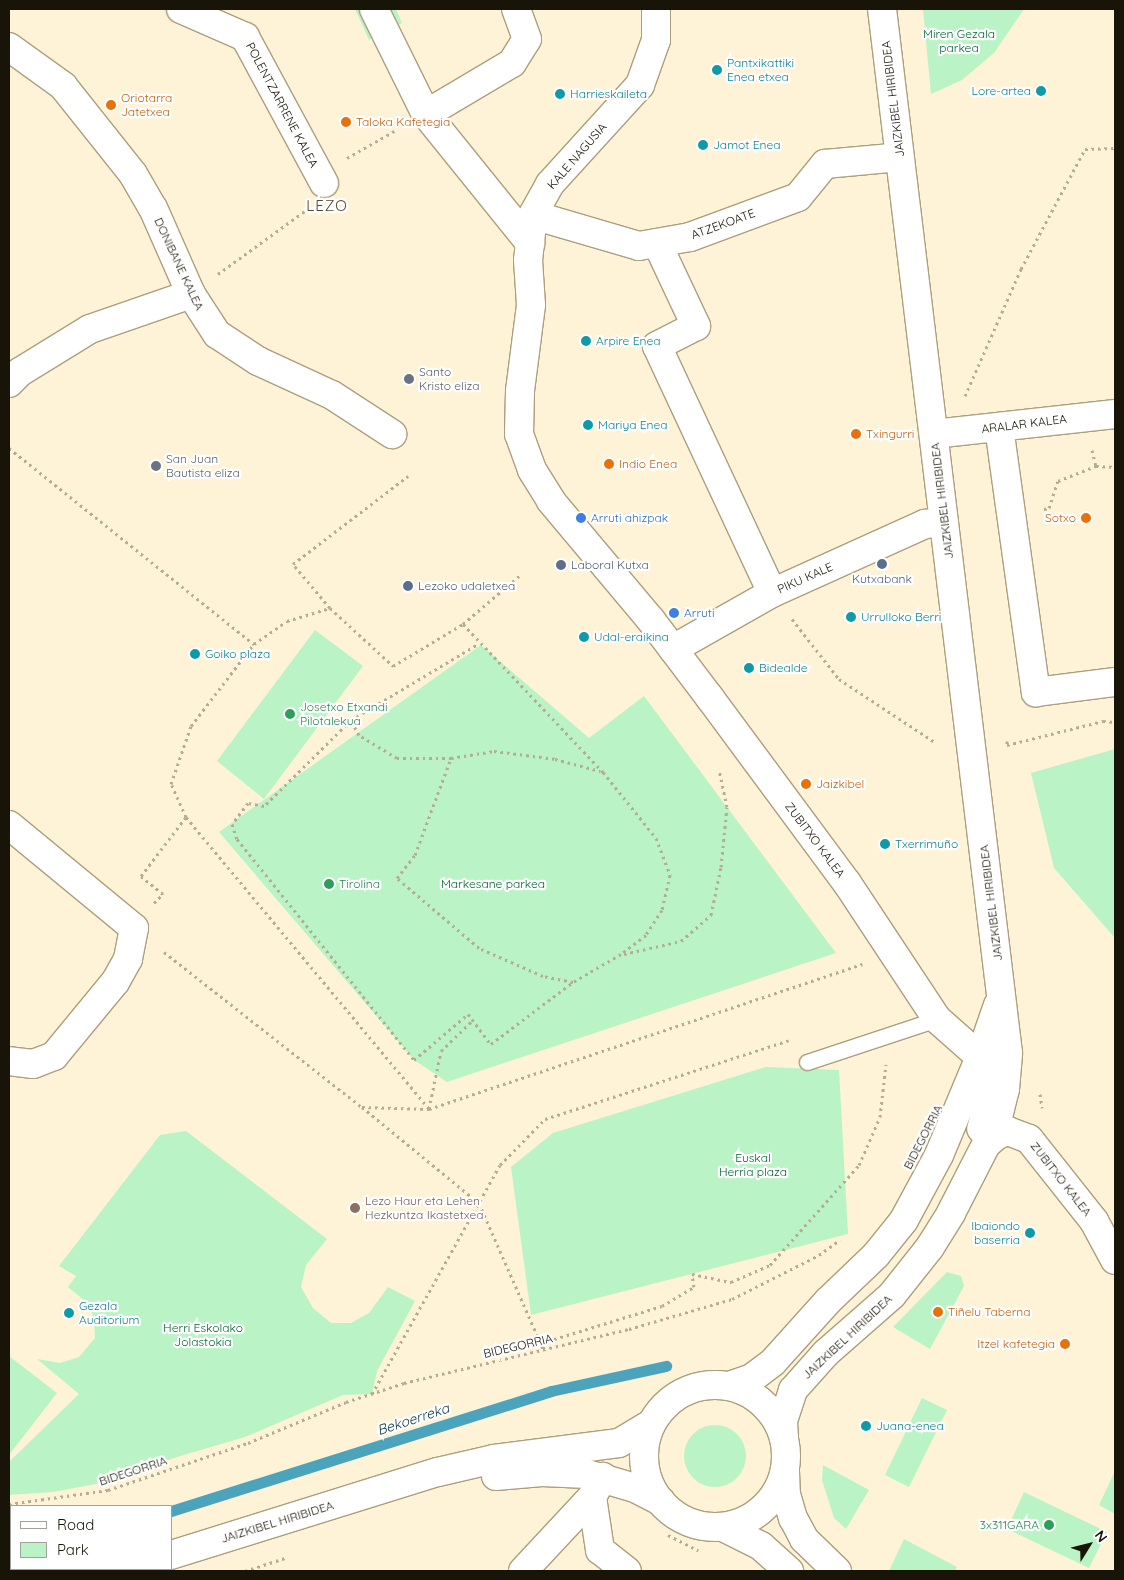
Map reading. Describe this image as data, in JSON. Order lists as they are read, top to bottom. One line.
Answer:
{"streets":{"street":["JAIZKIBEL HIRIBIDEA","POLENTZARRENE KALEA","KALE NAGUSIA","ATZEKOATE","DONIBANE KALEA","ARALAR KALEA","PIKU KALE","ZUBITXO KALEA"],"path":["BIDEGORRIA"]},"crossings":[["JAIZKIBEL HIRIBIDEA","ATZEKOATE"],["JAIZKIBEL HIRIBIDEA","ARALAR KALEA"],["JAIZKIBEL HIRIBIDEA","PIKU KALE"],["JAIZKIBEL HIRIBIDEA","ZUBITXO KALEA"],["KALE NAGUSIA","ATZEKOATE"],["KALE NAGUSIA","ZUBITXO KALEA"],["PIKU KALE","ZUBITXO KALEA"]],"districts":["LEZO"],"water":["Bekoerreka"],"parks":["Miren Gezala parkea","Markesane parkea","Euskal Herria plaza","Herri Eskolako Jolastokia"],"places":["Pantxikattiki Enea etxea","Lore-artea","Harrieskaileta","Oriotarra Jatetxea","Taloka Kafetegia","Jamot Enea","Arpire Enea","Santo Kristo eliza","Mariya Enea","Txingurri","Indio Enea","San Juan Bautista eliza","Arruti ahizpak","Sotxo","Kutxabank","Laboral Kutxa","Lezoko udaletxea","Arruti","Urrulloko Berri","Udal-eraikina","Goiko plaza","Bidealde","Josetxo Etxandi Pilotalekua","Jaizkibel","Txerrimuño","Tirolina","Lezo Haur eta Lehen Hezkuntza Ikastetxea","Ibaiondo baserria","Tiñelu Taberna","Gezala Auditorium","Itzel kafetegia","Juana-enea","3x311GARA"],"legend":["Road","Park"],"north":"top right"}
